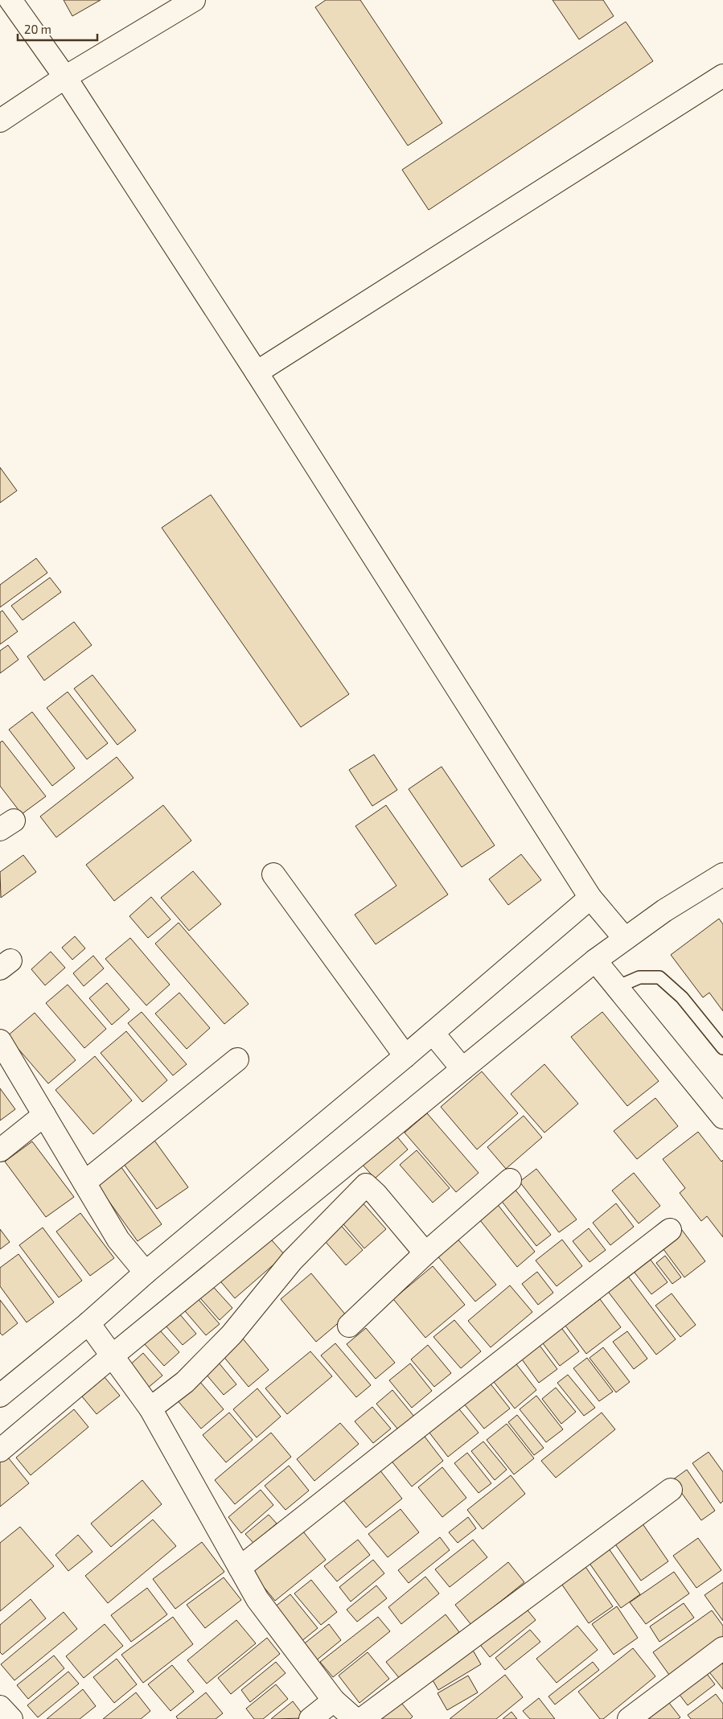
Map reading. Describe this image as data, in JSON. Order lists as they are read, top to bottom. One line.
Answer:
{"scale_bar":"20 m"}
